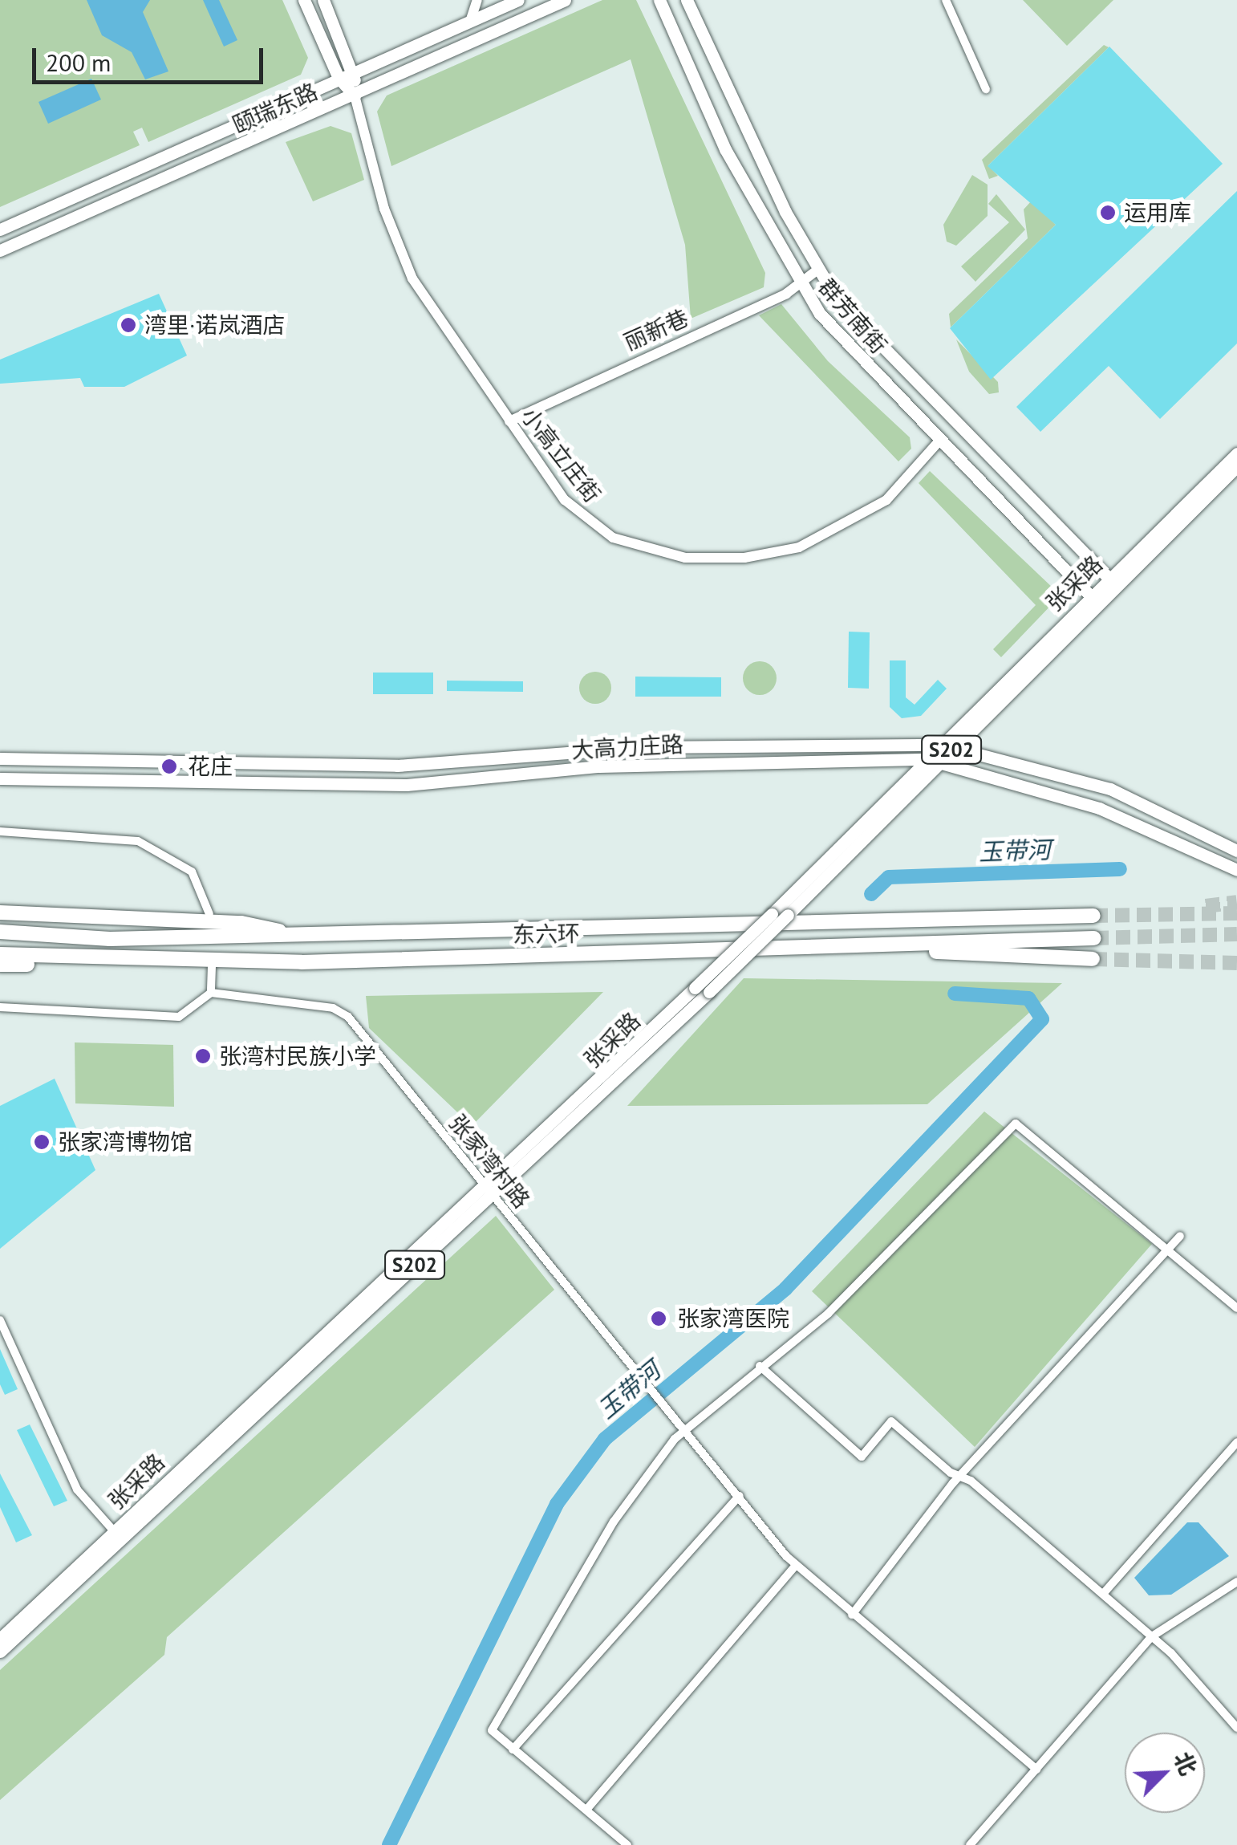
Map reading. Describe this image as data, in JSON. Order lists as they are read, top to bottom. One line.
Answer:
{"streets":{"highway":["东六环"],"main road":["颐瑞东路","群芳南街","张采路","大高力庄路","S202"],"street":["丽新巷","小高立庄街","张家湾村路"]},"crossings":[["颐瑞东路","小高立庄街"],["群芳南街","丽新巷"],["群芳南街","小高立庄街"],["群芳南街","张采路"],["丽新巷","小高立庄街"],["张采路","大高力庄路"],["张采路","张家湾村路"]],"water":["玉带河"],"places":["运用库","湾里·诺岚酒店","花庄","张湾村民族小学","张家湾博物馆","张家湾医院"],"scale_bar":"200 m","north":"top right"}
